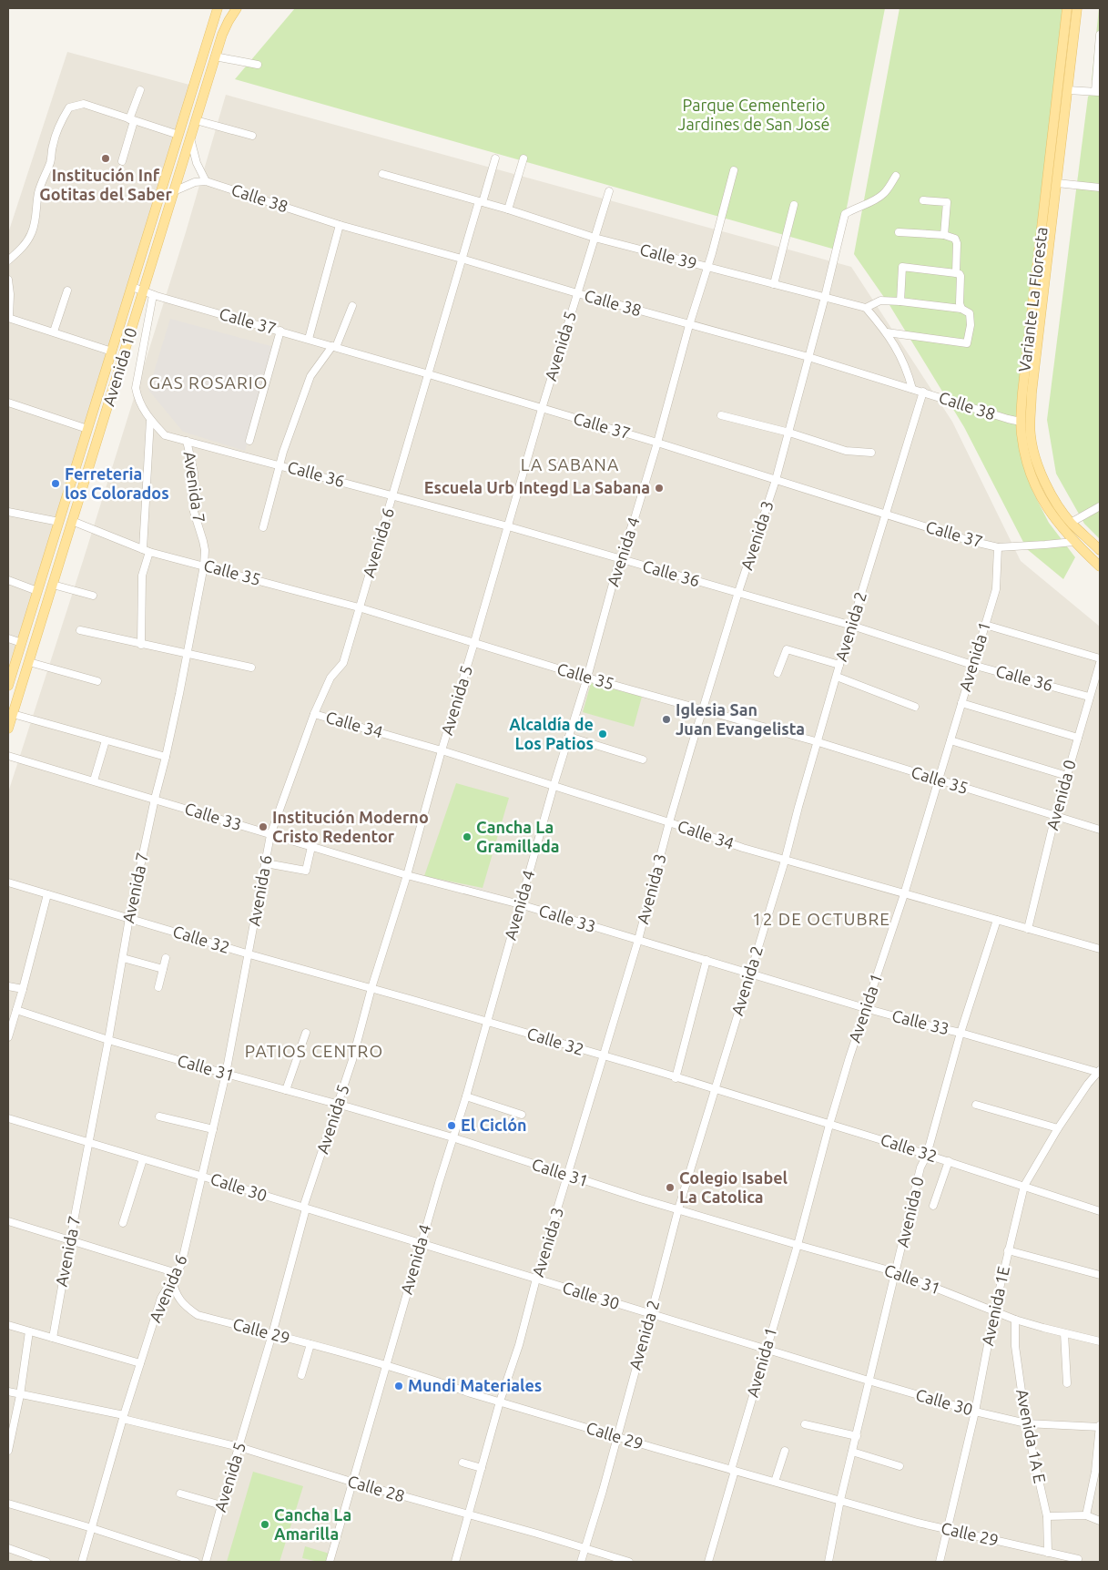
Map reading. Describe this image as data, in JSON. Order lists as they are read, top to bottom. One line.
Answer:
{"streets":{"main road":["Variante La Floresta","Avenida 10"],"street":["Calle 38","Calle 39","Calle 37","Avenida 5","Calle 36","Avenida 7","Avenida 3","Avenida 6","Avenida 4","Calle 35","Avenida 2","Avenida 1","Calle 34","Avenida 0","Calle 33","Calle 32","Calle 31","Calle 30","Avenida 1E","Calle 29","Avenida 1A E","Calle 28"]},"crossings":[["Calle 38","Variante La Floresta"],["Calle 38","Avenida 5"],["Calle 38","Avenida 3"],["Calle 38","Avenida 6"],["Calle 38","Avenida 4"],["Calle 38","Avenida 2"],["Calle 39","Avenida 5"],["Calle 39","Avenida 3"],["Calle 39","Avenida 6"],["Calle 39","Avenida 4"],["Variante La Floresta","Calle 37"],["Calle 37","Avenida 5"],["Calle 37","Avenida 10"],["Calle 37","Calle 36"],["Calle 37","Avenida 3"],["Calle 37","Avenida 6"],["Calle 37","Avenida 4"],["Calle 37","Avenida 2"],["Calle 37","Avenida 1"],["Avenida 5","Calle 36"],["Avenida 5","Calle 35"],["Avenida 5","Calle 34"],["Avenida 5","Calle 33"],["Avenida 5","Calle 32"],["Avenida 5","Calle 31"],["Avenida 5","Calle 30"],["Avenida 5","Calle 29"],["Avenida 5","Calle 28"],["Avenida 10","Calle 35"],["Calle 36","Avenida 7"],["Calle 36","Avenida 3"],["Calle 36","Avenida 6"],["Calle 36","Avenida 4"],["Calle 36","Avenida 2"],["Calle 36","Avenida 1"],["Calle 36","Avenida 0"],["Avenida 7","Calle 35"],["Avenida 7","Calle 33"],["Avenida 7","Calle 32"],["Avenida 7","Calle 31"],["Avenida 7","Calle 30"],["Avenida 3","Calle 35"],["Avenida 3","Calle 34"],["Avenida 3","Calle 33"],["Avenida 3","Calle 32"],["Avenida 3","Calle 31"],["Avenida 3","Calle 30"],["Avenida 3","Calle 29"],["Avenida 3","Calle 28"],["Avenida 6","Calle 35"],["Avenida 6","Calle 34"],["Avenida 6","Calle 33"],["Avenida 6","Calle 32"],["Avenida 6","Calle 31"],["Avenida 6","Calle 30"],["Avenida 6","Calle 29"],["Avenida 6","Calle 28"],["Avenida 4","Calle 35"],["Avenida 4","Calle 34"],["Avenida 4","Calle 33"],["Avenida 4","Calle 32"],["Avenida 4","Calle 31"],["Avenida 4","Calle 30"],["Avenida 4","Calle 29"],["Avenida 4","Calle 28"],["Calle 35","Avenida 2"],["Calle 35","Avenida 1"],["Calle 35","Avenida 0"],["Avenida 2","Calle 34"],["Avenida 2","Calle 33"],["Avenida 2","Calle 32"],["Avenida 2","Calle 31"],["Avenida 2","Calle 30"],["Avenida 2","Calle 29"],["Avenida 2","Calle 28"],["Avenida 1","Calle 34"],["Avenida 1","Calle 33"],["Avenida 1","Calle 32"],["Avenida 1","Calle 31"],["Avenida 1","Calle 30"],["Avenida 1","Calle 29"],["Calle 34","Avenida 0"],["Avenida 0","Calle 33"],["Avenida 0","Calle 32"],["Avenida 0","Calle 31"],["Avenida 0","Calle 30"],["Avenida 0","Calle 29"],["Calle 33","Avenida 1E"],["Calle 32","Avenida 1E"],["Calle 31","Avenida 1E"],["Calle 31","Avenida 1A E"],["Calle 30","Avenida 1E"],["Calle 30","Avenida 1A E"],["Avenida 1E","Calle 29"],["Calle 29","Avenida 1A E"]],"districts":["GAS ROSARIO","LA SABANA","12 DE OCTUBRE","PATIOS CENTRO"],"parks":["Parque Cementerio Jardines de San José"],"places":["Institución Inf Gotitas del Saber","Ferreteria los Colorados","Escuela Urb Integd La Sabana","Iglesia San Juan Evangelista","Alcaldía de Los Patios","Institución Moderno Cristo Redentor","Cancha La Gramillada","El Ciclón","Colegio Isabel La Catolica","Mundi Materiales","Cancha La Amarilla"]}
